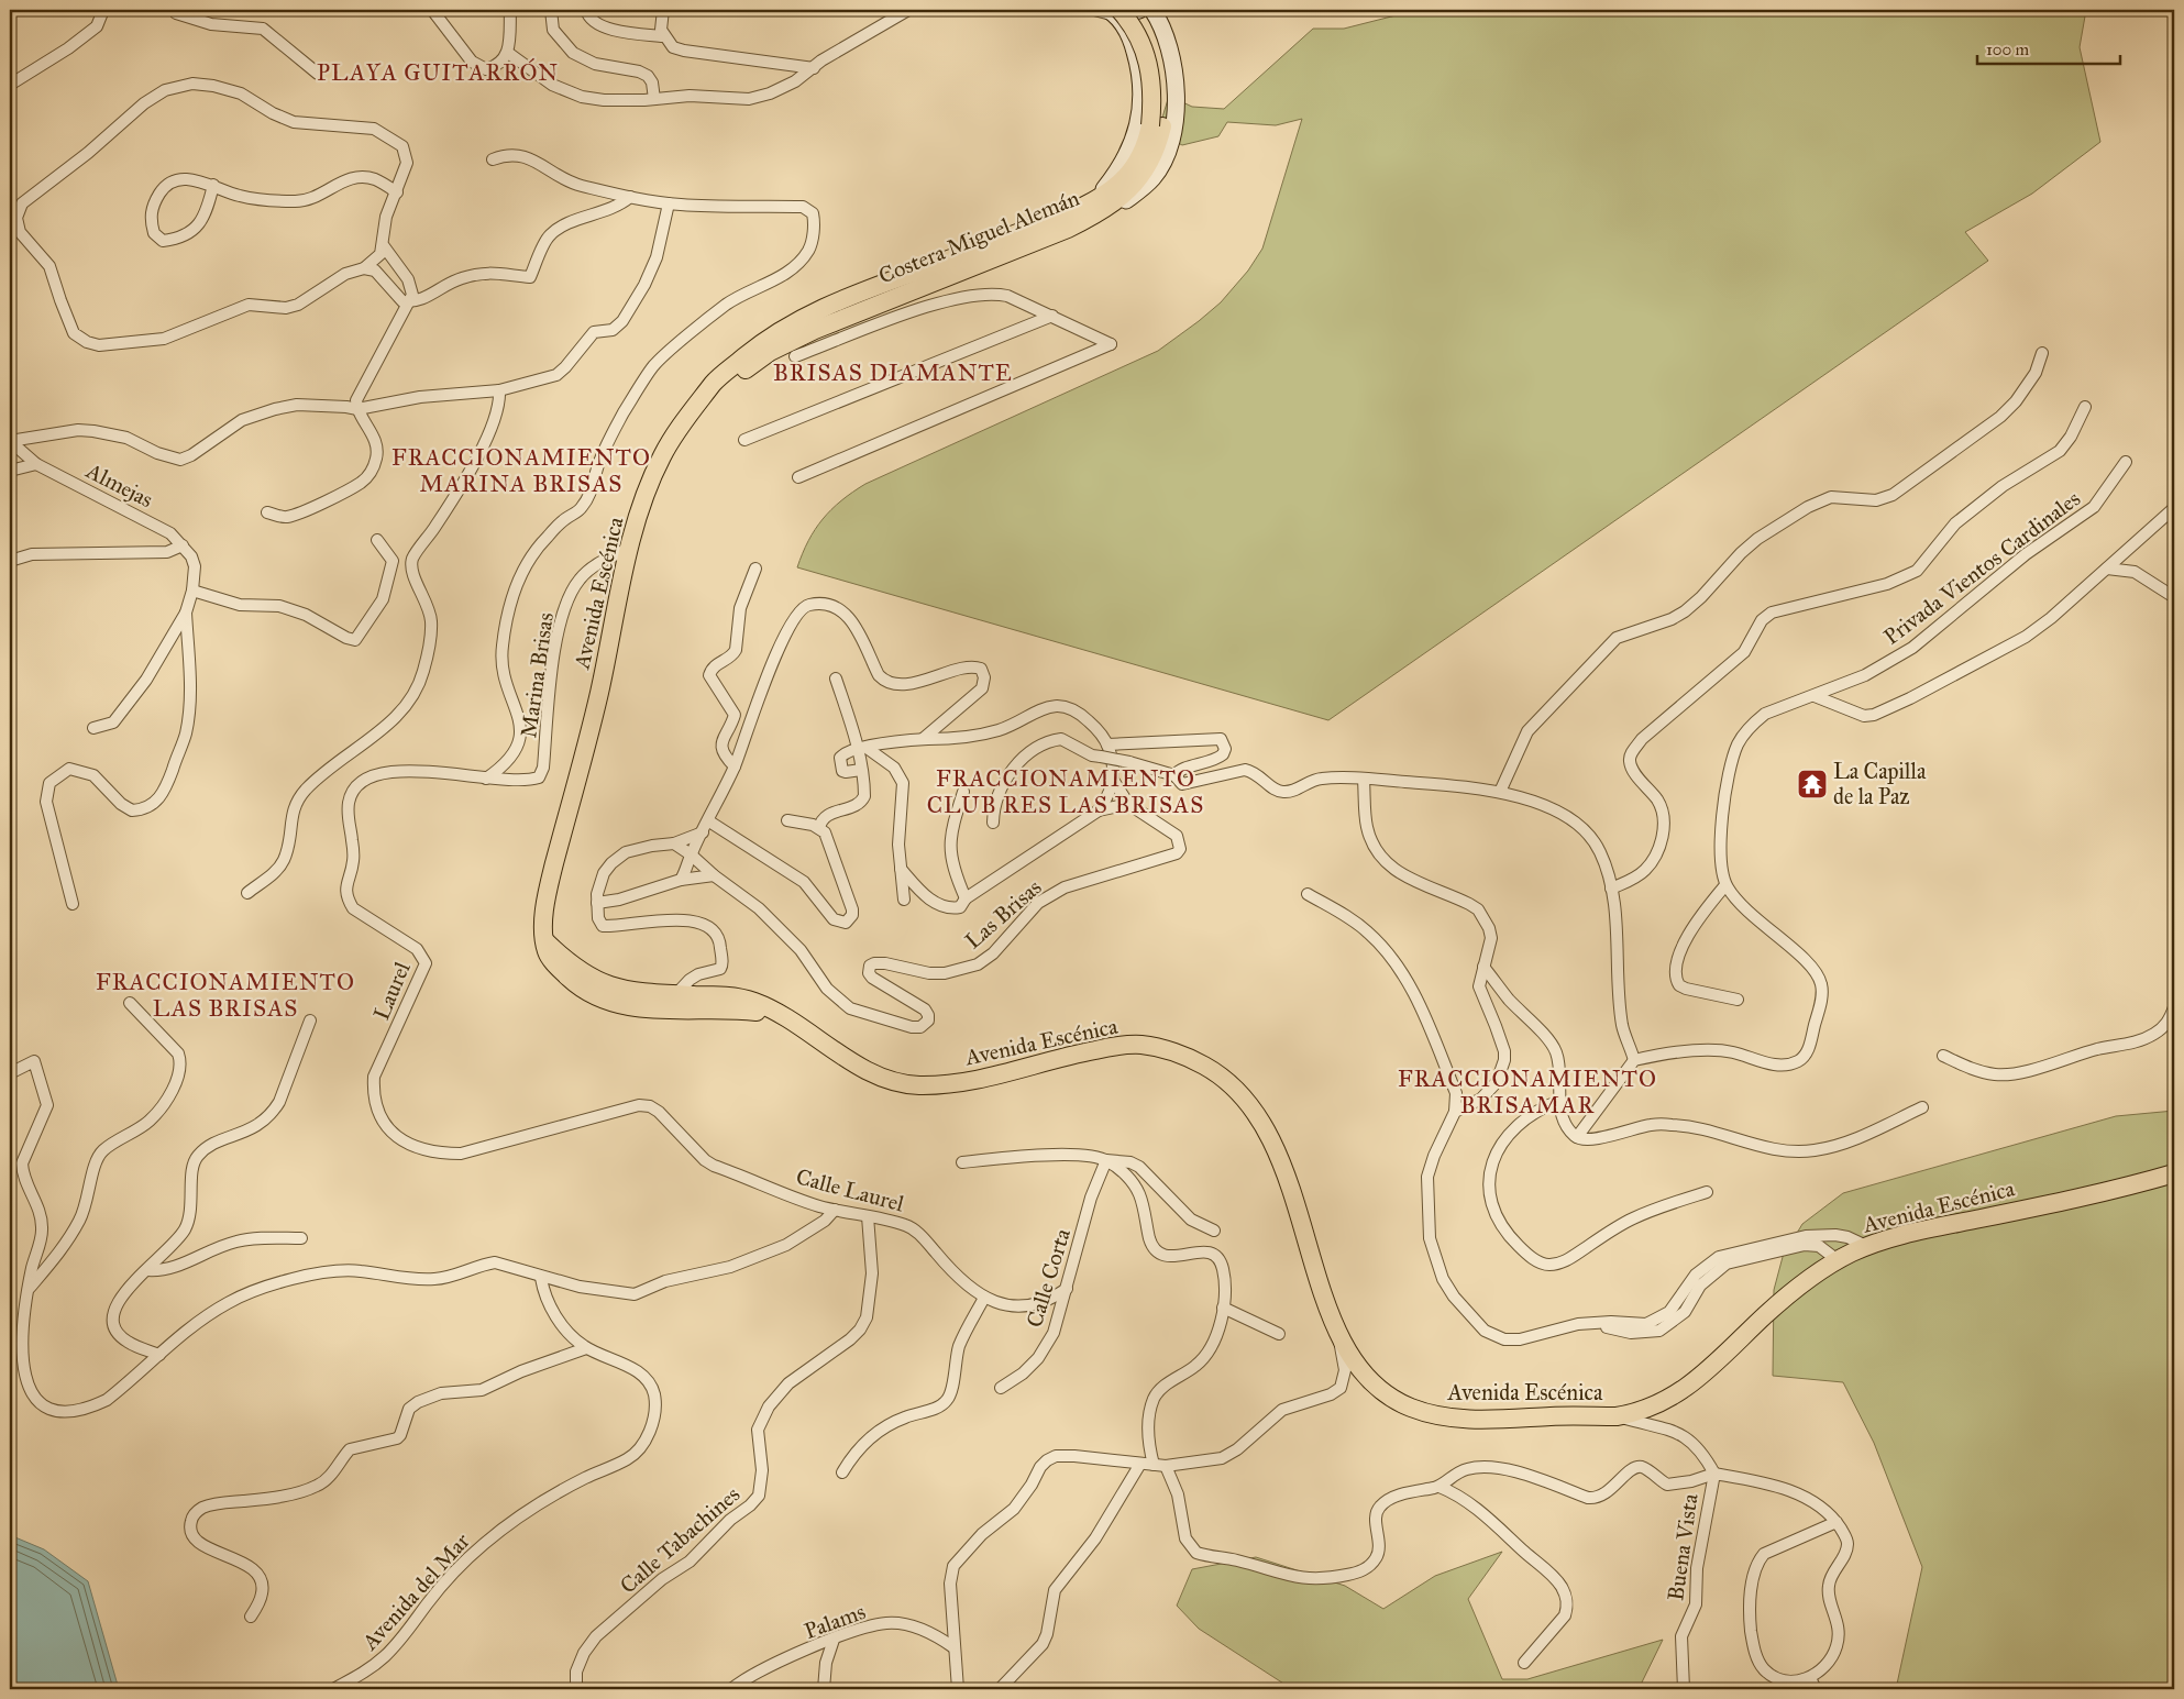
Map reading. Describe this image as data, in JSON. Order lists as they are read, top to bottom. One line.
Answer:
{"streets":{"main road":["Costera Miguel Alemán","Avenida Escénica"],"street":["Almejas","Privada Vientos Cardinales","Marina Brisas","Las Brisas","Laurel","Calle Laurel","Calle Corta","Calle Tabachines","Buena Vista","Avenida del Mar","Palams"]},"crossings":[["Costera Miguel Alemán","Avenida Escénica"],["Avenida Escénica","Marina Brisas"],["Marina Brisas","Laurel"],["Laurel","Calle Laurel"],["Calle Laurel","Calle Corta"],["Calle Laurel","Calle Tabachines"]],"districts":["PLAYA GUITARRÓN","BRISAS DIAMANTE","FRACCIONAMIENTO MARINA BRISAS","FRACCIONAMIENTO CLUB RES LAS BRISAS","FRACCIONAMIENTO LAS BRISAS","FRACCIONAMIENTO BRISAMAR"],"places":{"temple":["La Capilla de la Paz"]},"scale_bar":"100 m"}
